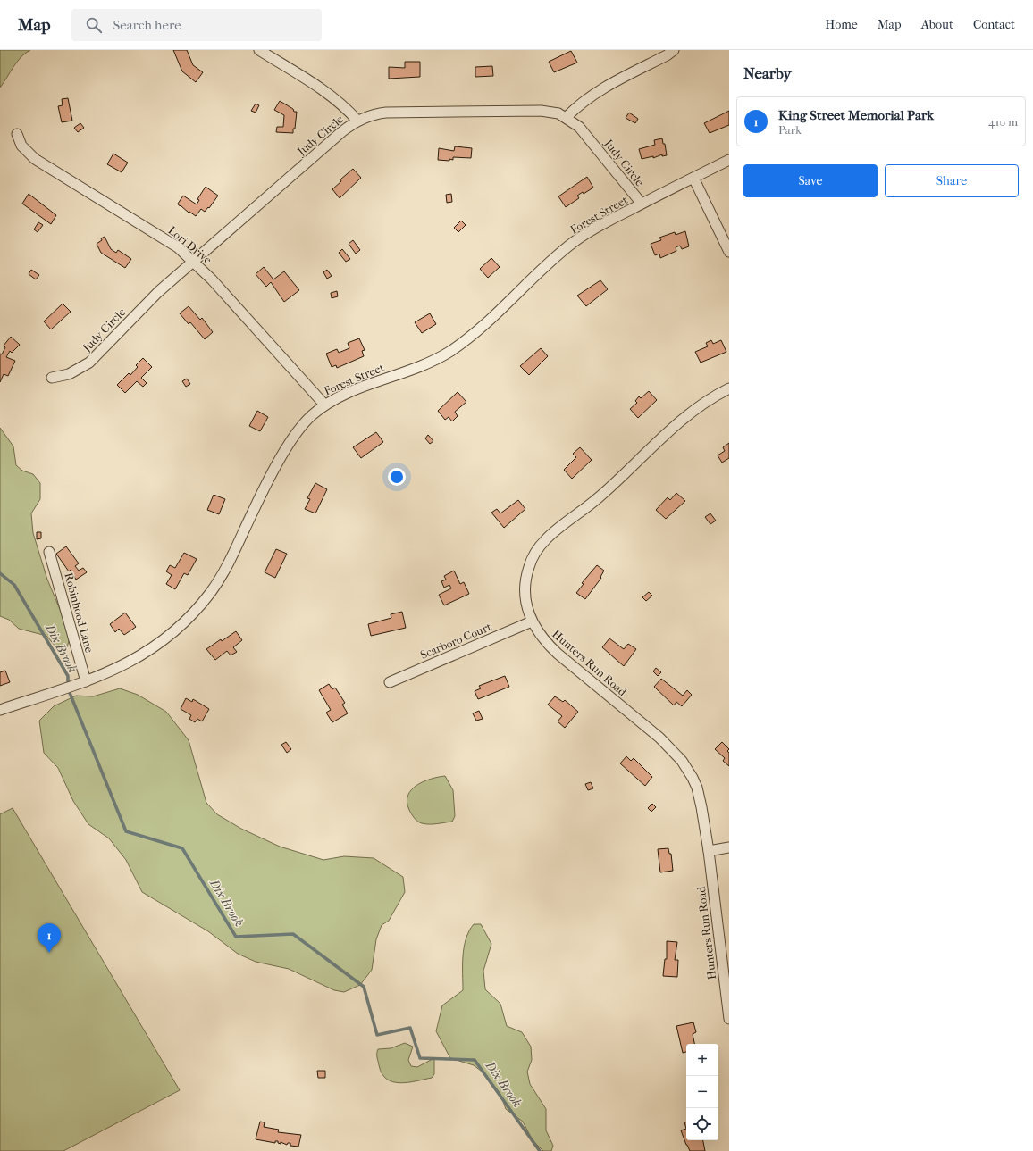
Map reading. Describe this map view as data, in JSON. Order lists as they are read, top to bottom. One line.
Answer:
{"streets":{"street":["Judy Circle","Forest Street","Lori Drive","Robinhood Lane","Scarboro Court","Hunters Run Road"]},"crossings":[["Judy Circle","Forest Street"],["Judy Circle","Lori Drive"],["Forest Street","Lori Drive"],["Forest Street","Robinhood Lane"],["Scarboro Court","Hunters Run Road"]],"water":["Dix Brook"],"page":{"header":"Map","search":"Search here","nav":["Home","Map","About","Contact"],"heading":"Nearby","list":[{"mark":"1","name":"King Street Memorial Park","note":"Park","value":"410 m"}],"buttons":["Save","Share"],"pins":"1","map_buttons":["+","−"]}}
